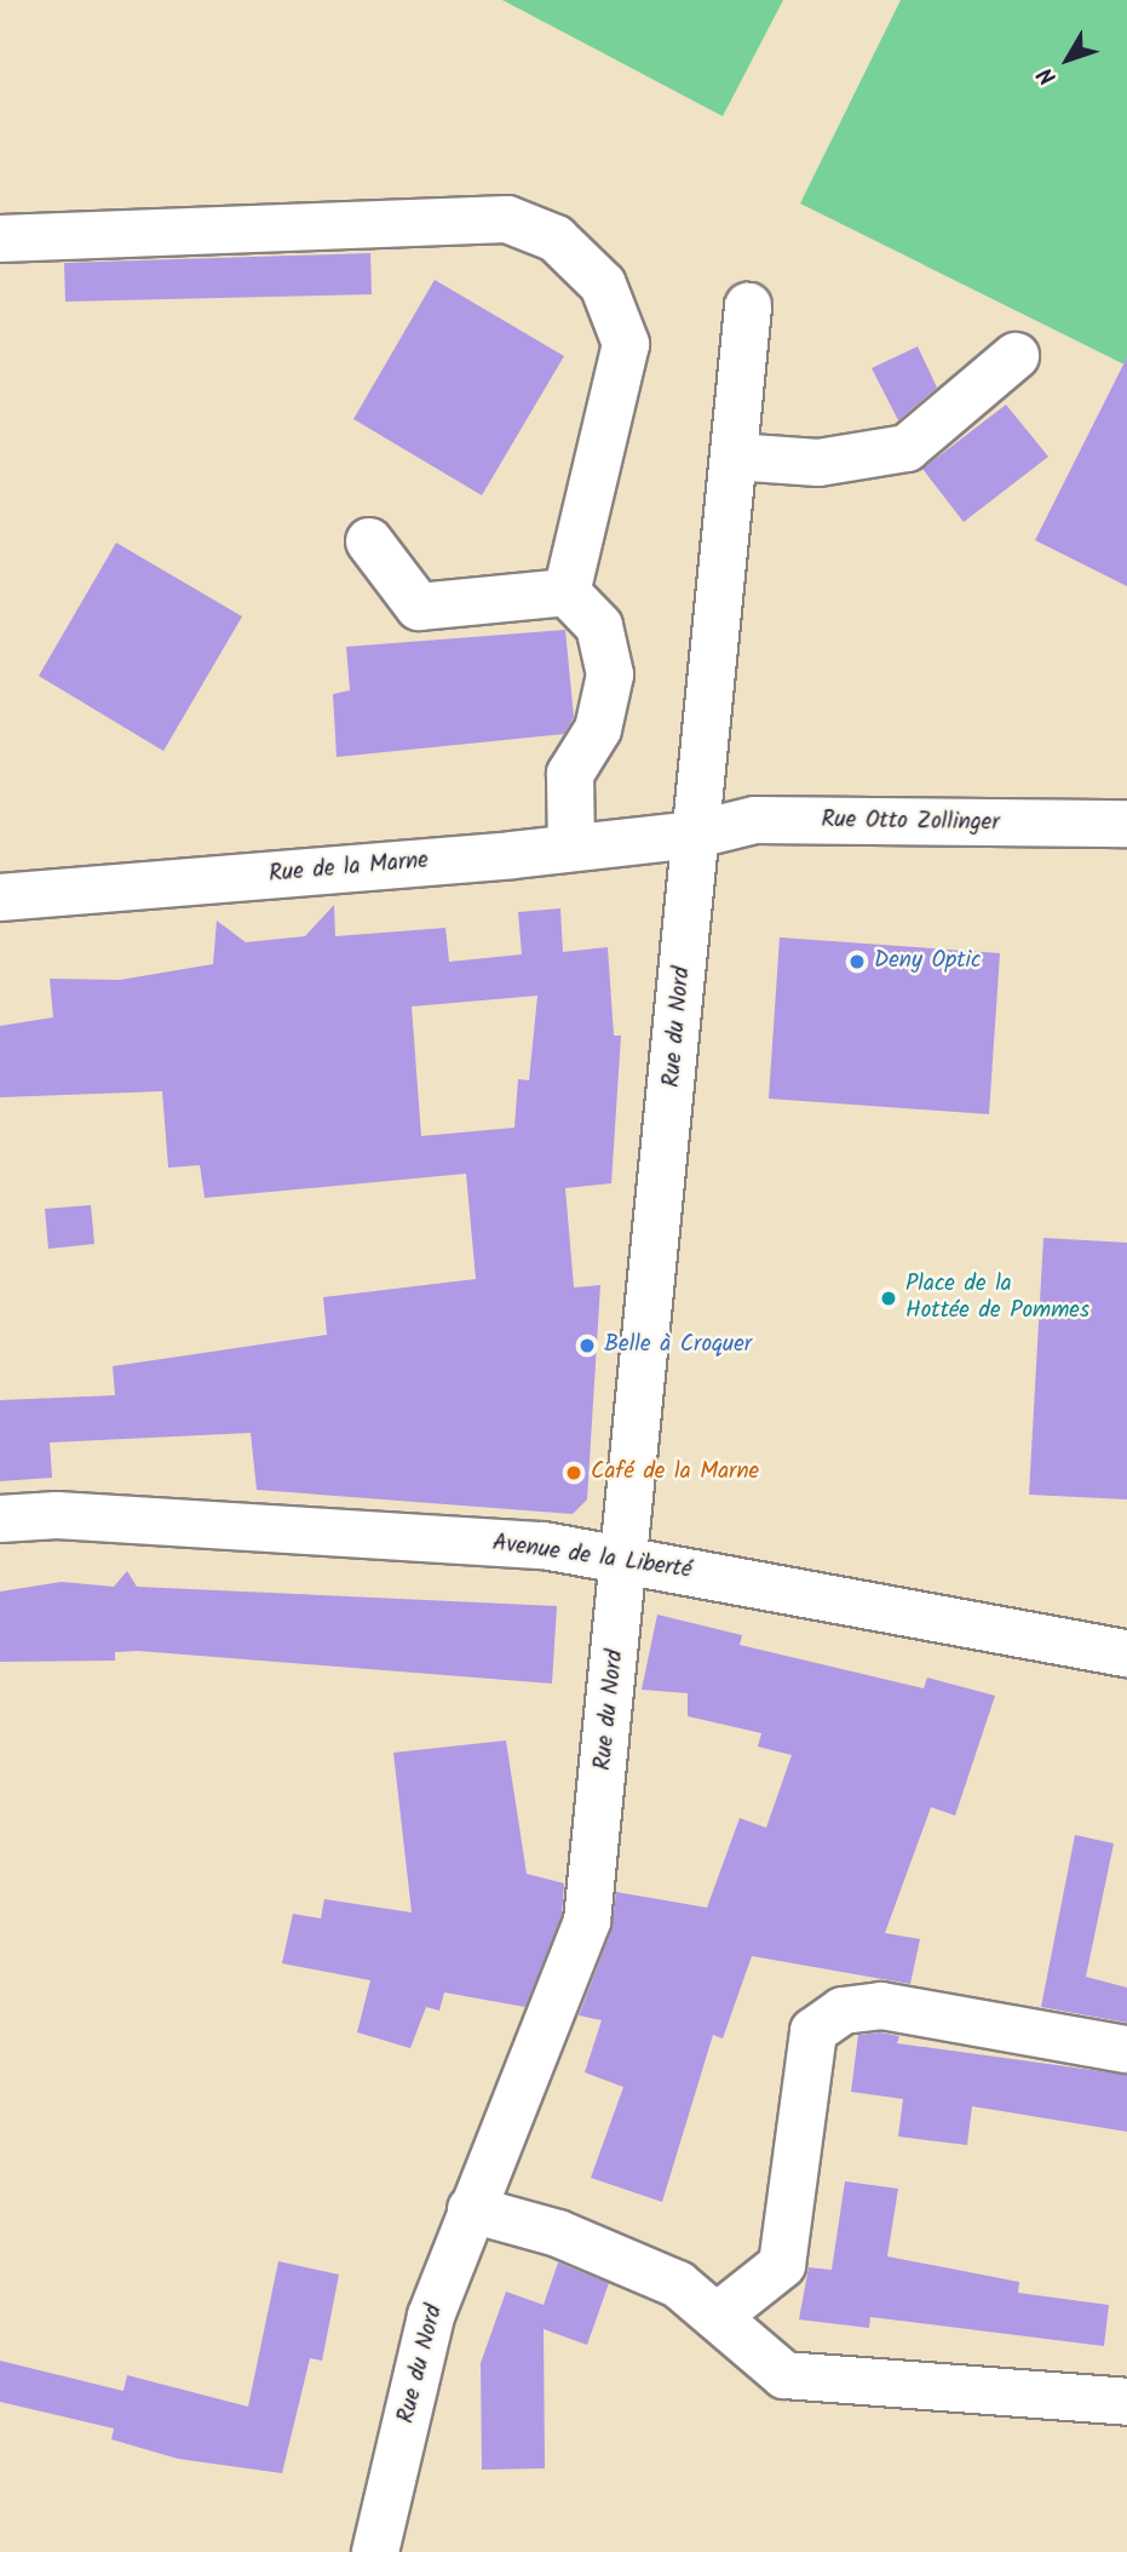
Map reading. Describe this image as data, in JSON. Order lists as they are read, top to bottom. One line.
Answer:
{"streets":{"street":["Rue Otto Zollinger","Rue de la Marne","Rue du Nord","Avenue de la Liberté"]},"crossings":[["Rue Otto Zollinger","Rue de la Marne"],["Rue Otto Zollinger","Rue du Nord"],["Rue de la Marne","Rue du Nord"],["Rue du Nord","Avenue de la Liberté"]],"places":["Deny Optic","Place de la Hottée de Pommes","Belle à Croquer","Café de la Marne"],"north":"bottom left"}
